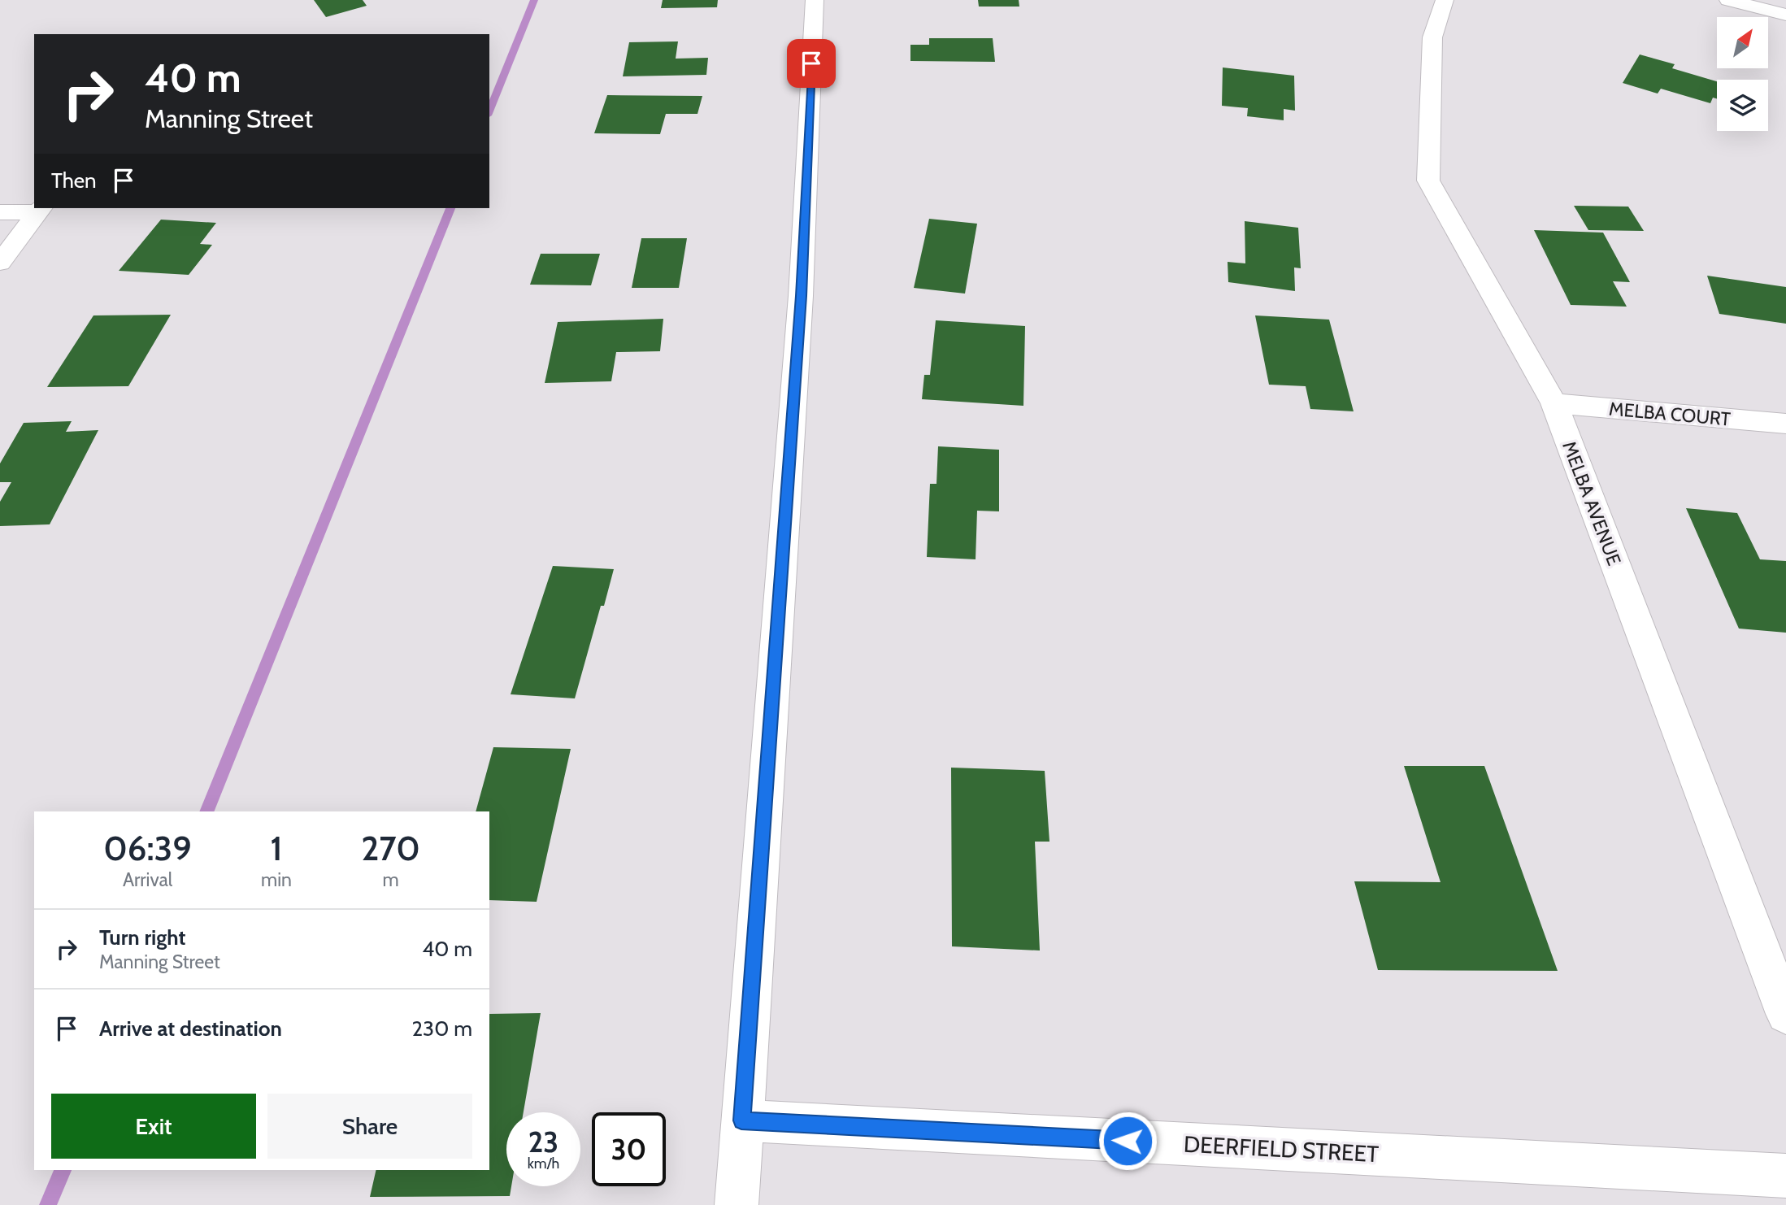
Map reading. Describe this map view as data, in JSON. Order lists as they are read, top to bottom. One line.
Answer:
{"streets":{"street":["MELBA COURT","MELBA AVENUE","DEERFIELD STREET"]},"crossings":[["MELBA COURT","MELBA AVENUE"]],"north":"top right","page":{"turn":["40 m","Manning Street"],"then":"Then","eta":["06:39","Arrival","1","min","270","m"],"list":[{"name":"Turn right","note":"Manning Street","value":"40 m"},{"name":"Arrive at destination","value":"230 m"}],"buttons":["Exit","Share"],"speed":"23 km/h","limit":"30"}}
